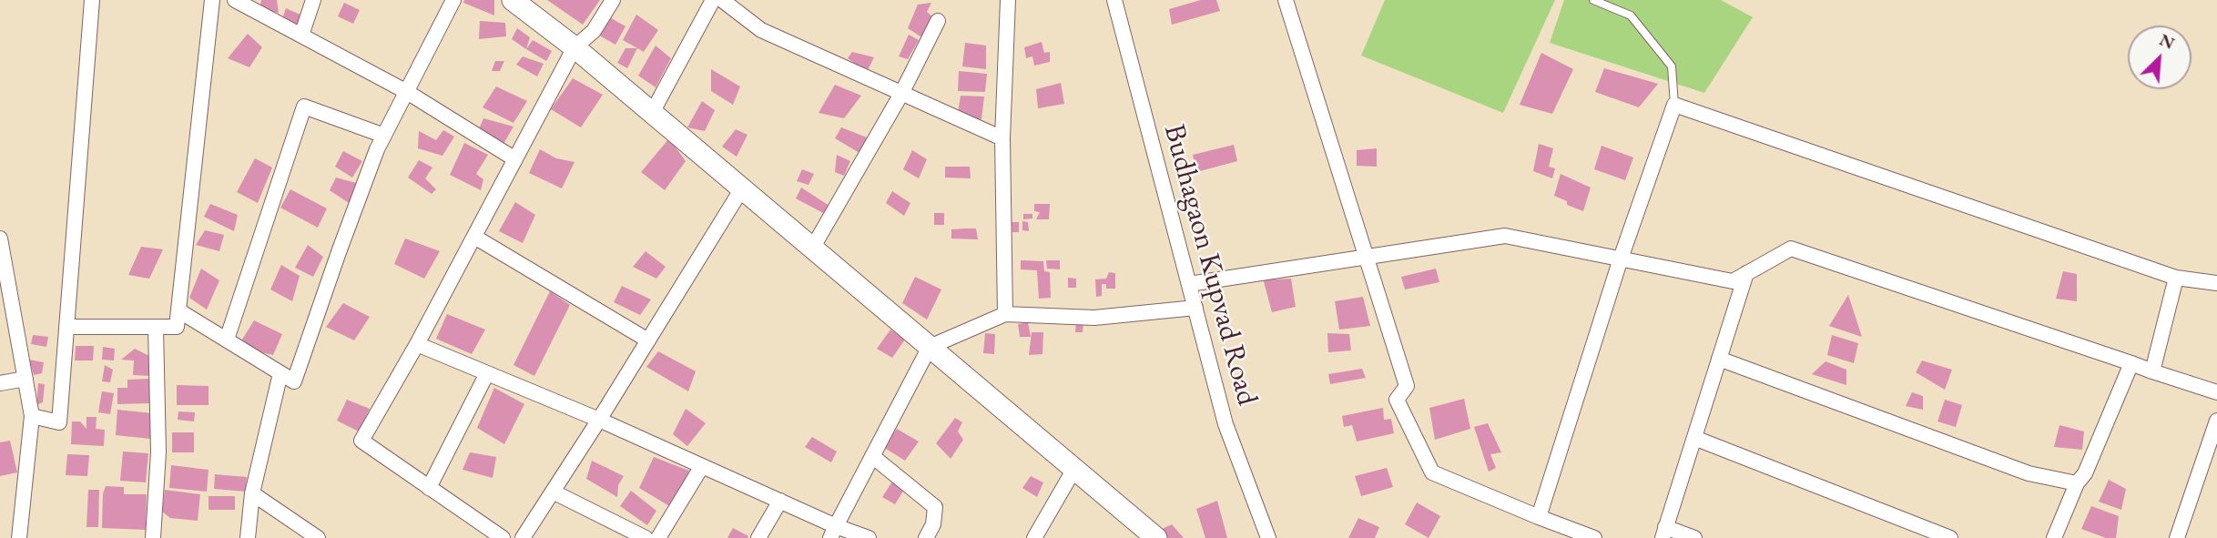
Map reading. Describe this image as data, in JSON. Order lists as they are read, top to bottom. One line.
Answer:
{"streets":{"street":["Budhagaon Kupvad Road"]},"north":"top right"}
